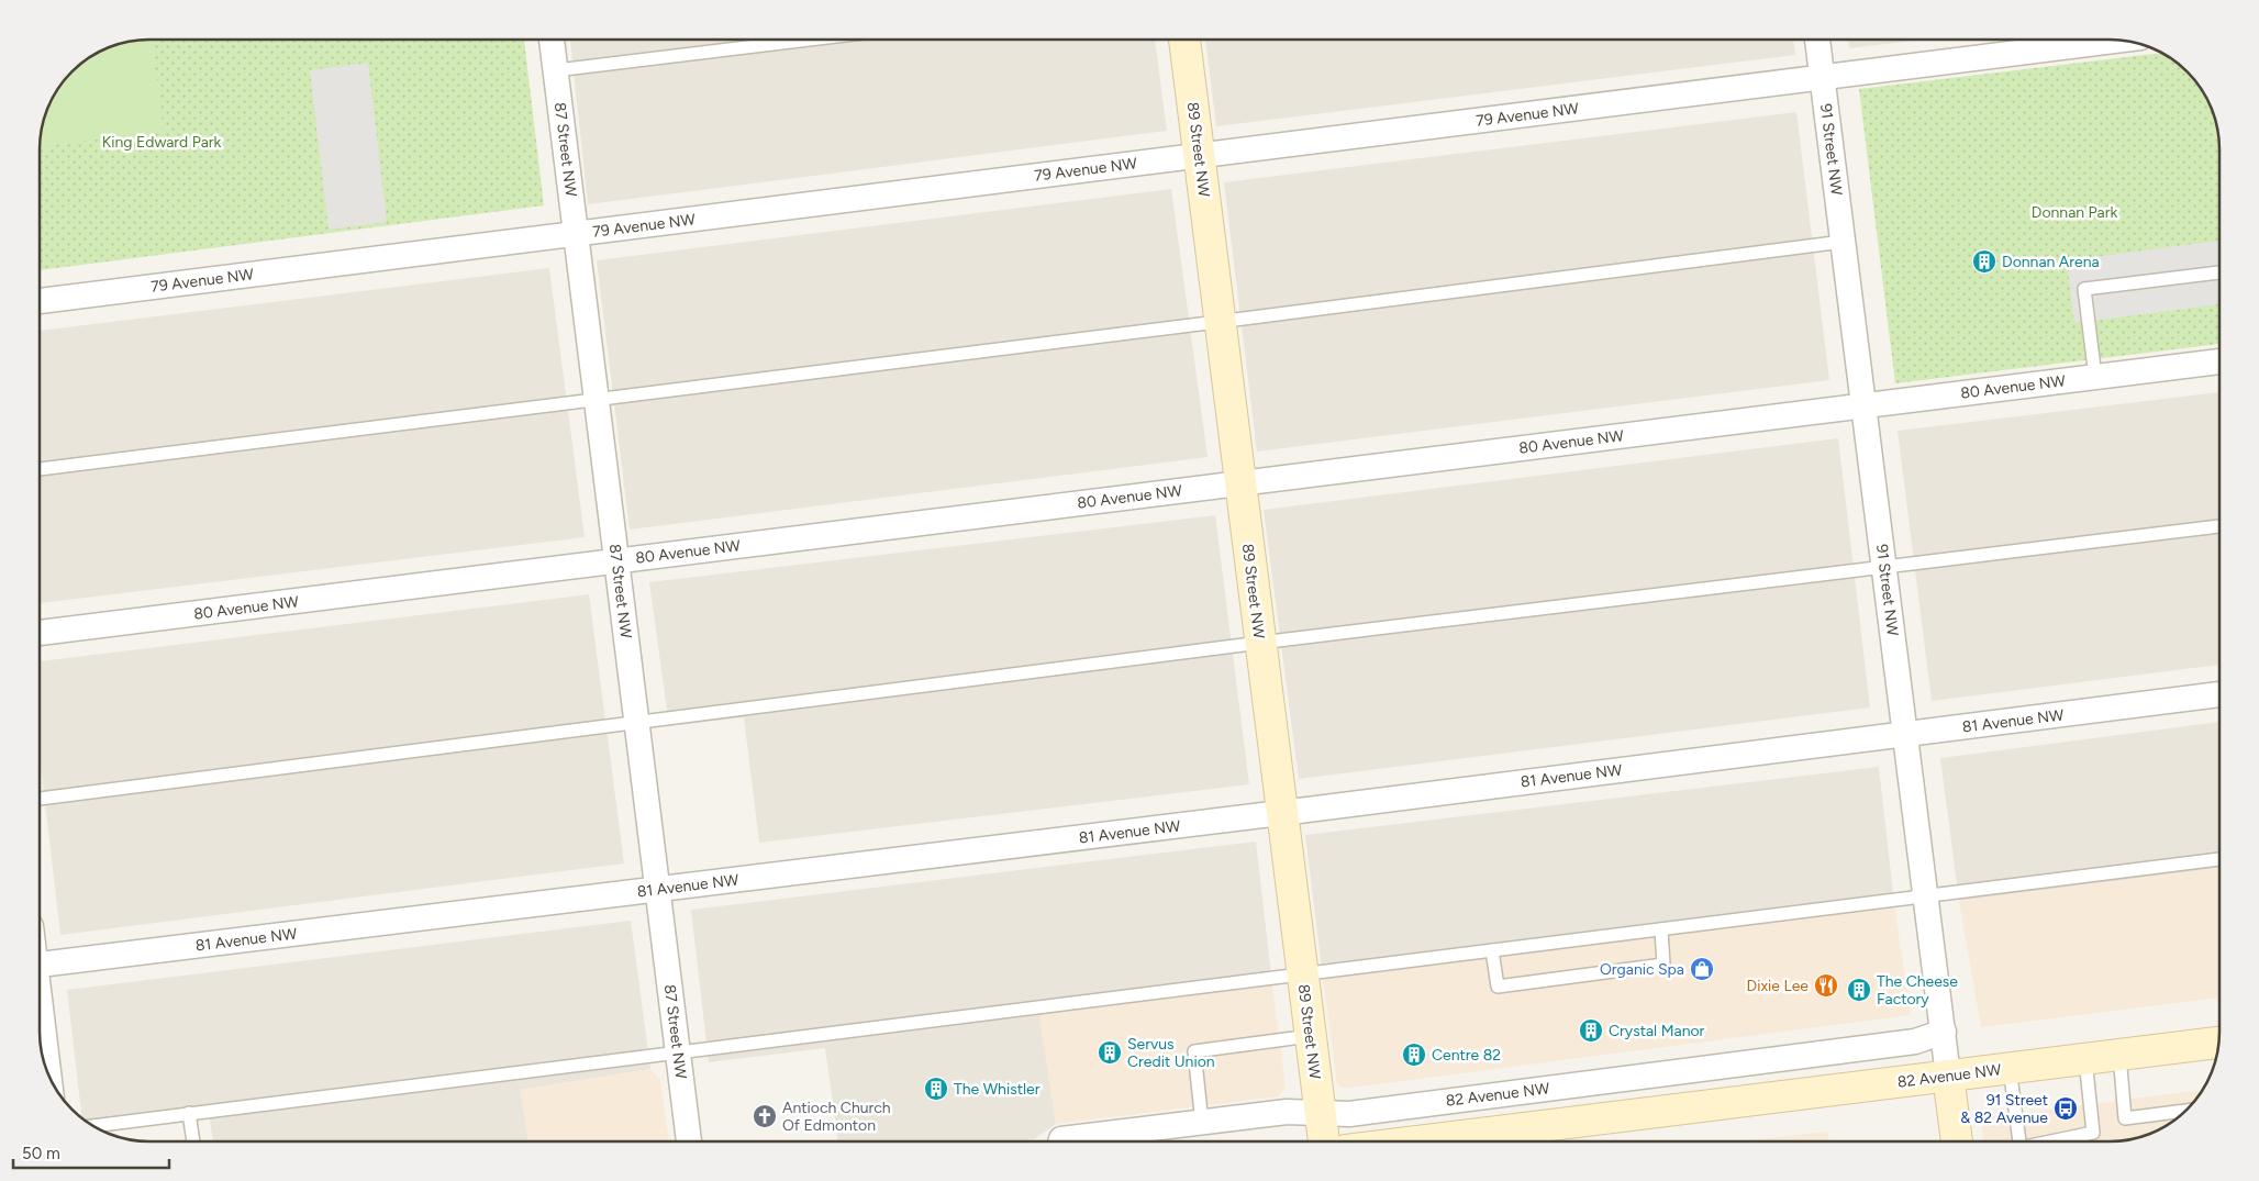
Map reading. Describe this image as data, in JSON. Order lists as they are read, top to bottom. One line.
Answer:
{"streets":{"street":["79 Avenue NW","87 Street NW","89 Street NW","91 Street NW","80 Avenue NW","81 Avenue NW","82 Avenue NW"]},"crossings":[["79 Avenue NW","87 Street NW"],["79 Avenue NW","89 Street NW"],["79 Avenue NW","91 Street NW"],["87 Street NW","80 Avenue NW"],["87 Street NW","81 Avenue NW"],["89 Street NW","80 Avenue NW"],["89 Street NW","81 Avenue NW"],["89 Street NW","82 Avenue NW"],["91 Street NW","80 Avenue NW"],["91 Street NW","81 Avenue NW"],["91 Street NW","82 Avenue NW"]],"parks":["King Edward Park","Donnan Park"],"places":{"building":["Donnan Arena","The Cheese Factory","Crystal Manor","Servus Credit Union","Centre 82","The Whistler"],"shop":["Organic Spa"],"restaurant":["Dixie Lee"],"bus stop":["91 Street & 82 Avenue"],"church":["Antioch Church Of Edmonton"]},"scale_bar":"50 m"}
